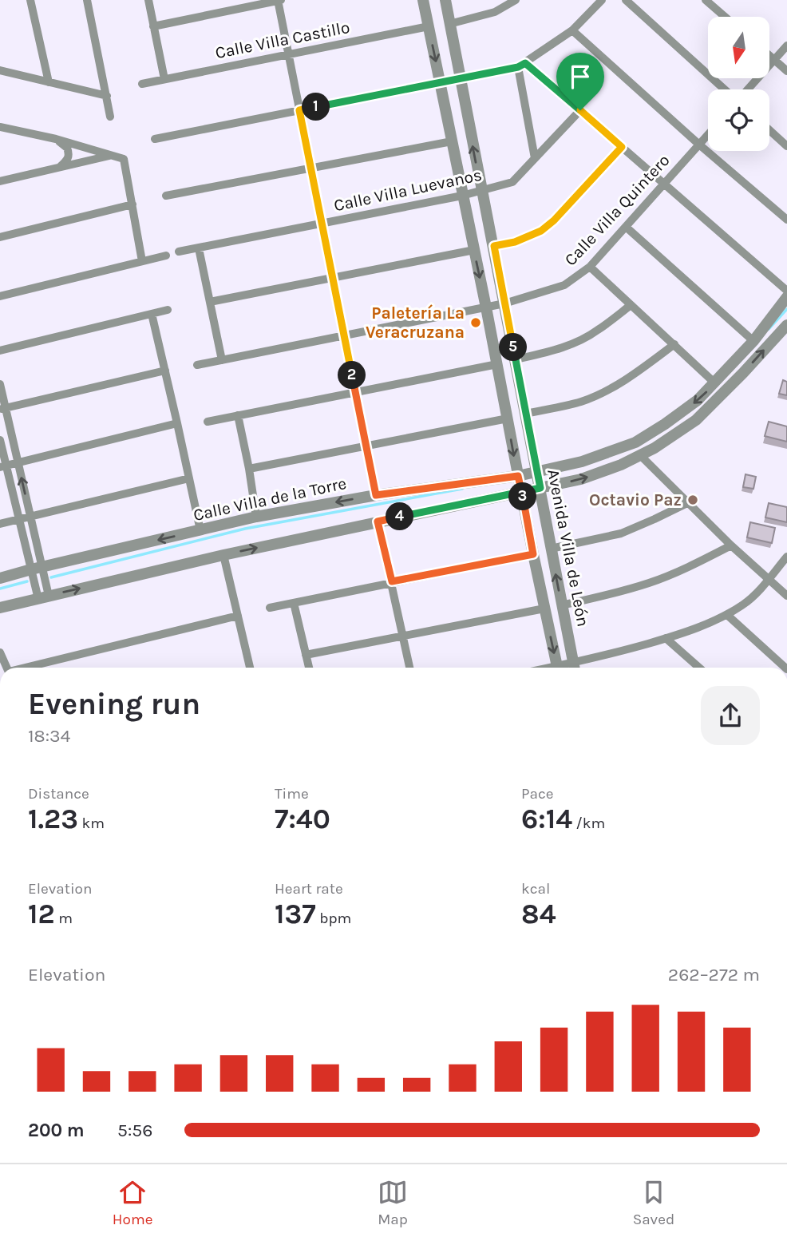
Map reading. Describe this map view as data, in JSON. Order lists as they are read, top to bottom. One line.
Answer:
{"streets":{"street":["Calle Villa Castillo","Calle Villa Luevanos","Calle Villa Quintero","Calle Villa de la Torre","Avenida Villa de León"]},"crossings":[["Calle Villa Castillo","Avenida Villa de León"],["Calle Villa Luevanos","Avenida Villa de León"],["Calle Villa Quintero","Avenida Villa de León"],["Calle Villa de la Torre","Avenida Villa de León"]],"places":["Paletería La Veracruzana","Octavio Paz"],"north":"bottom","page":{"pins":["1","5","2","3","4"],"heading":["Evening run","18:34"],"stats":[["Distance","1.23 km"],["Time","7:40"],["Pace","6:14 /km"],["Elevation","12 m"],["Heart rate","137 bpm"],["kcal","84"]],"chart":["Elevation","262–272 m"],"list":[{"name":"200 m","note":"5:56"}],"tabs":["Home","Map","Saved"]}}
